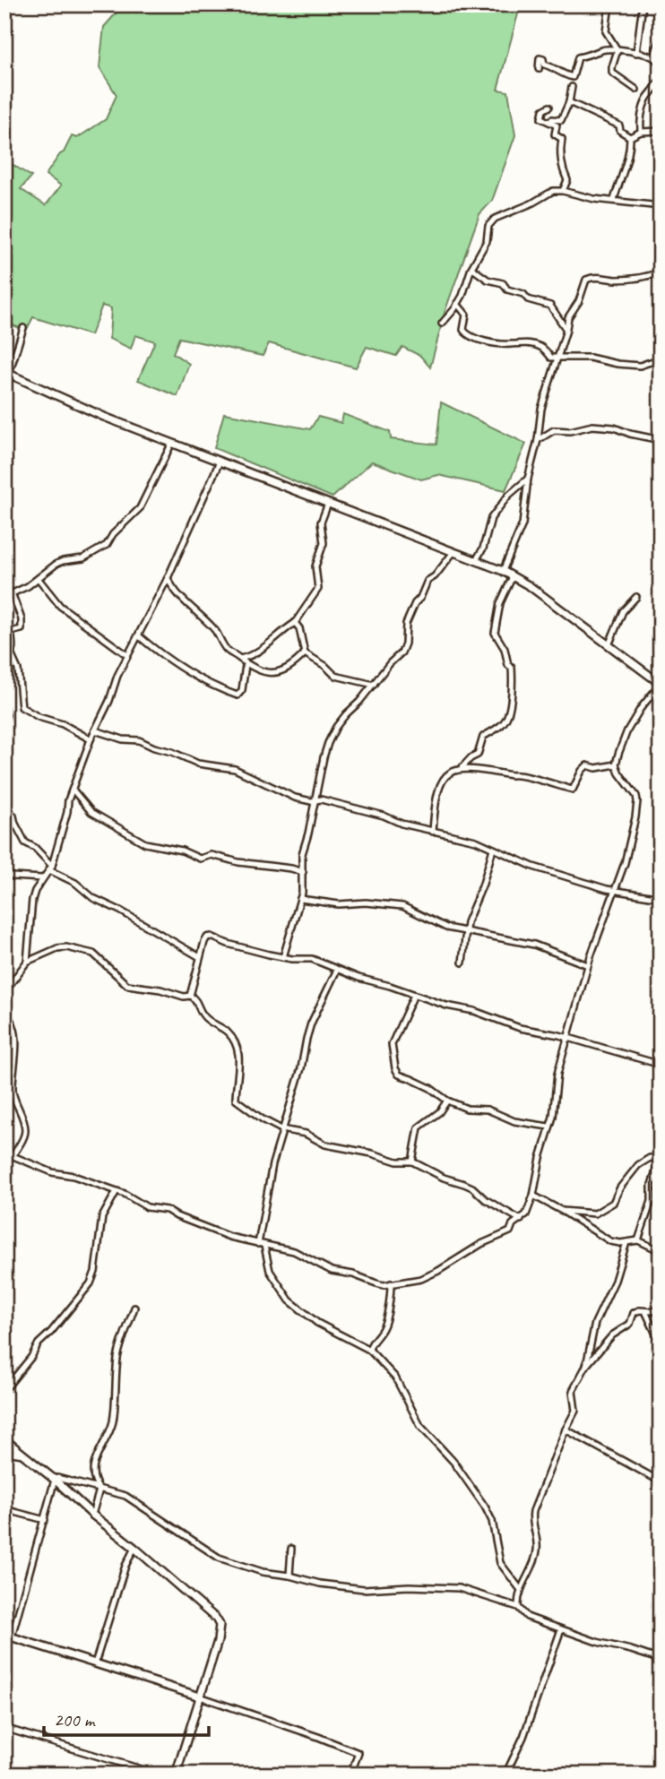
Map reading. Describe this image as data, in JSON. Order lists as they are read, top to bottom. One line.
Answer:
{"scale_bar":"200 m"}
